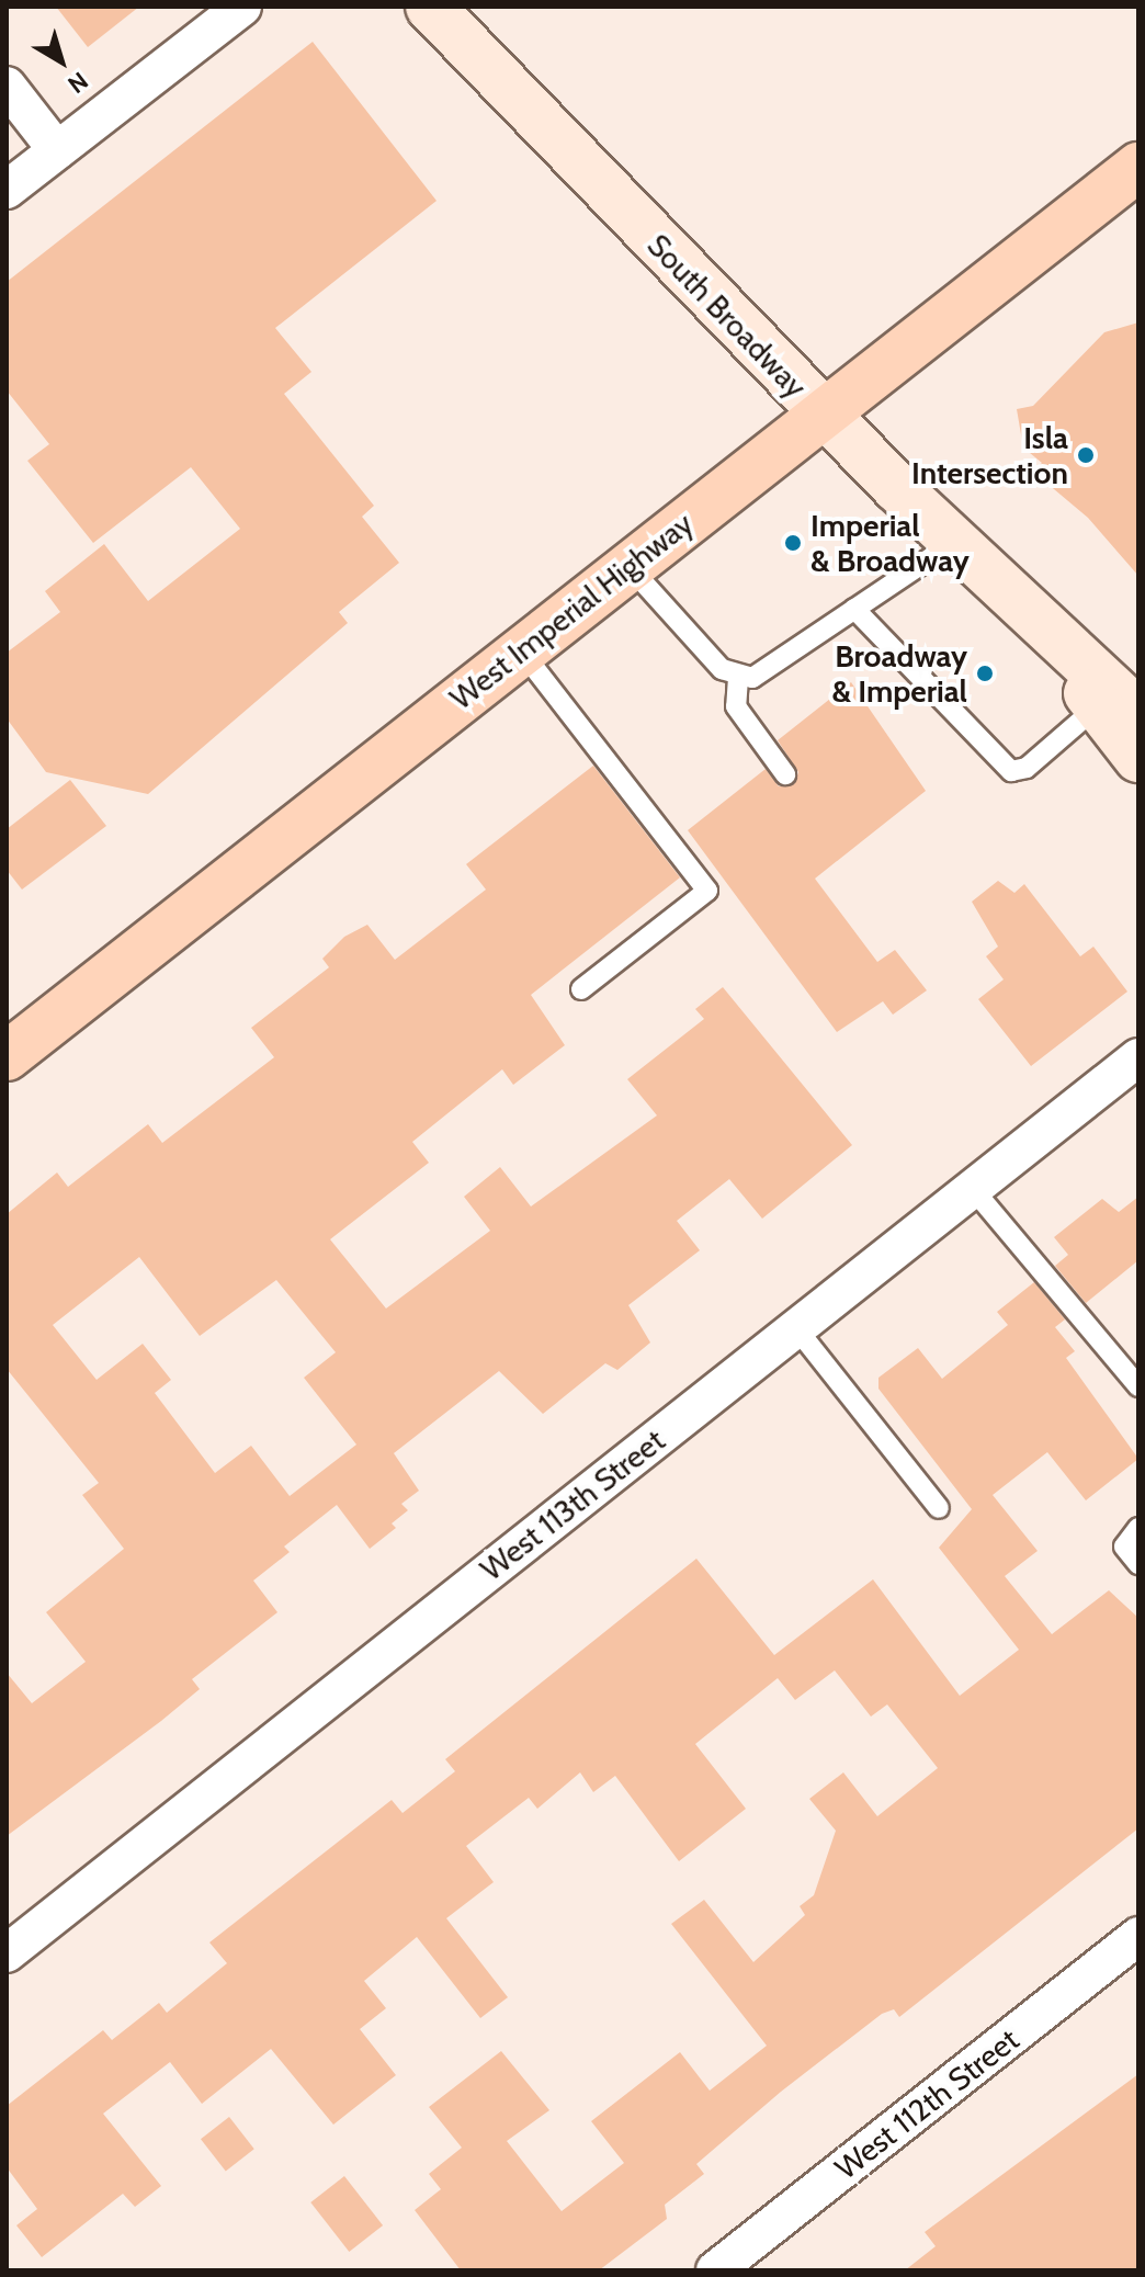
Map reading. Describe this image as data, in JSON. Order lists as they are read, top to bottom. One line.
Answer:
{"streets":{"main road":["South Broadway","West Imperial Highway"],"street":["West 113th Street","West 112th Street"]},"crossings":[["South Broadway","West Imperial Highway"]],"places":["Isla Intersection","Imperial & Broadway","Broadway & Imperial"],"north":"bottom right"}
